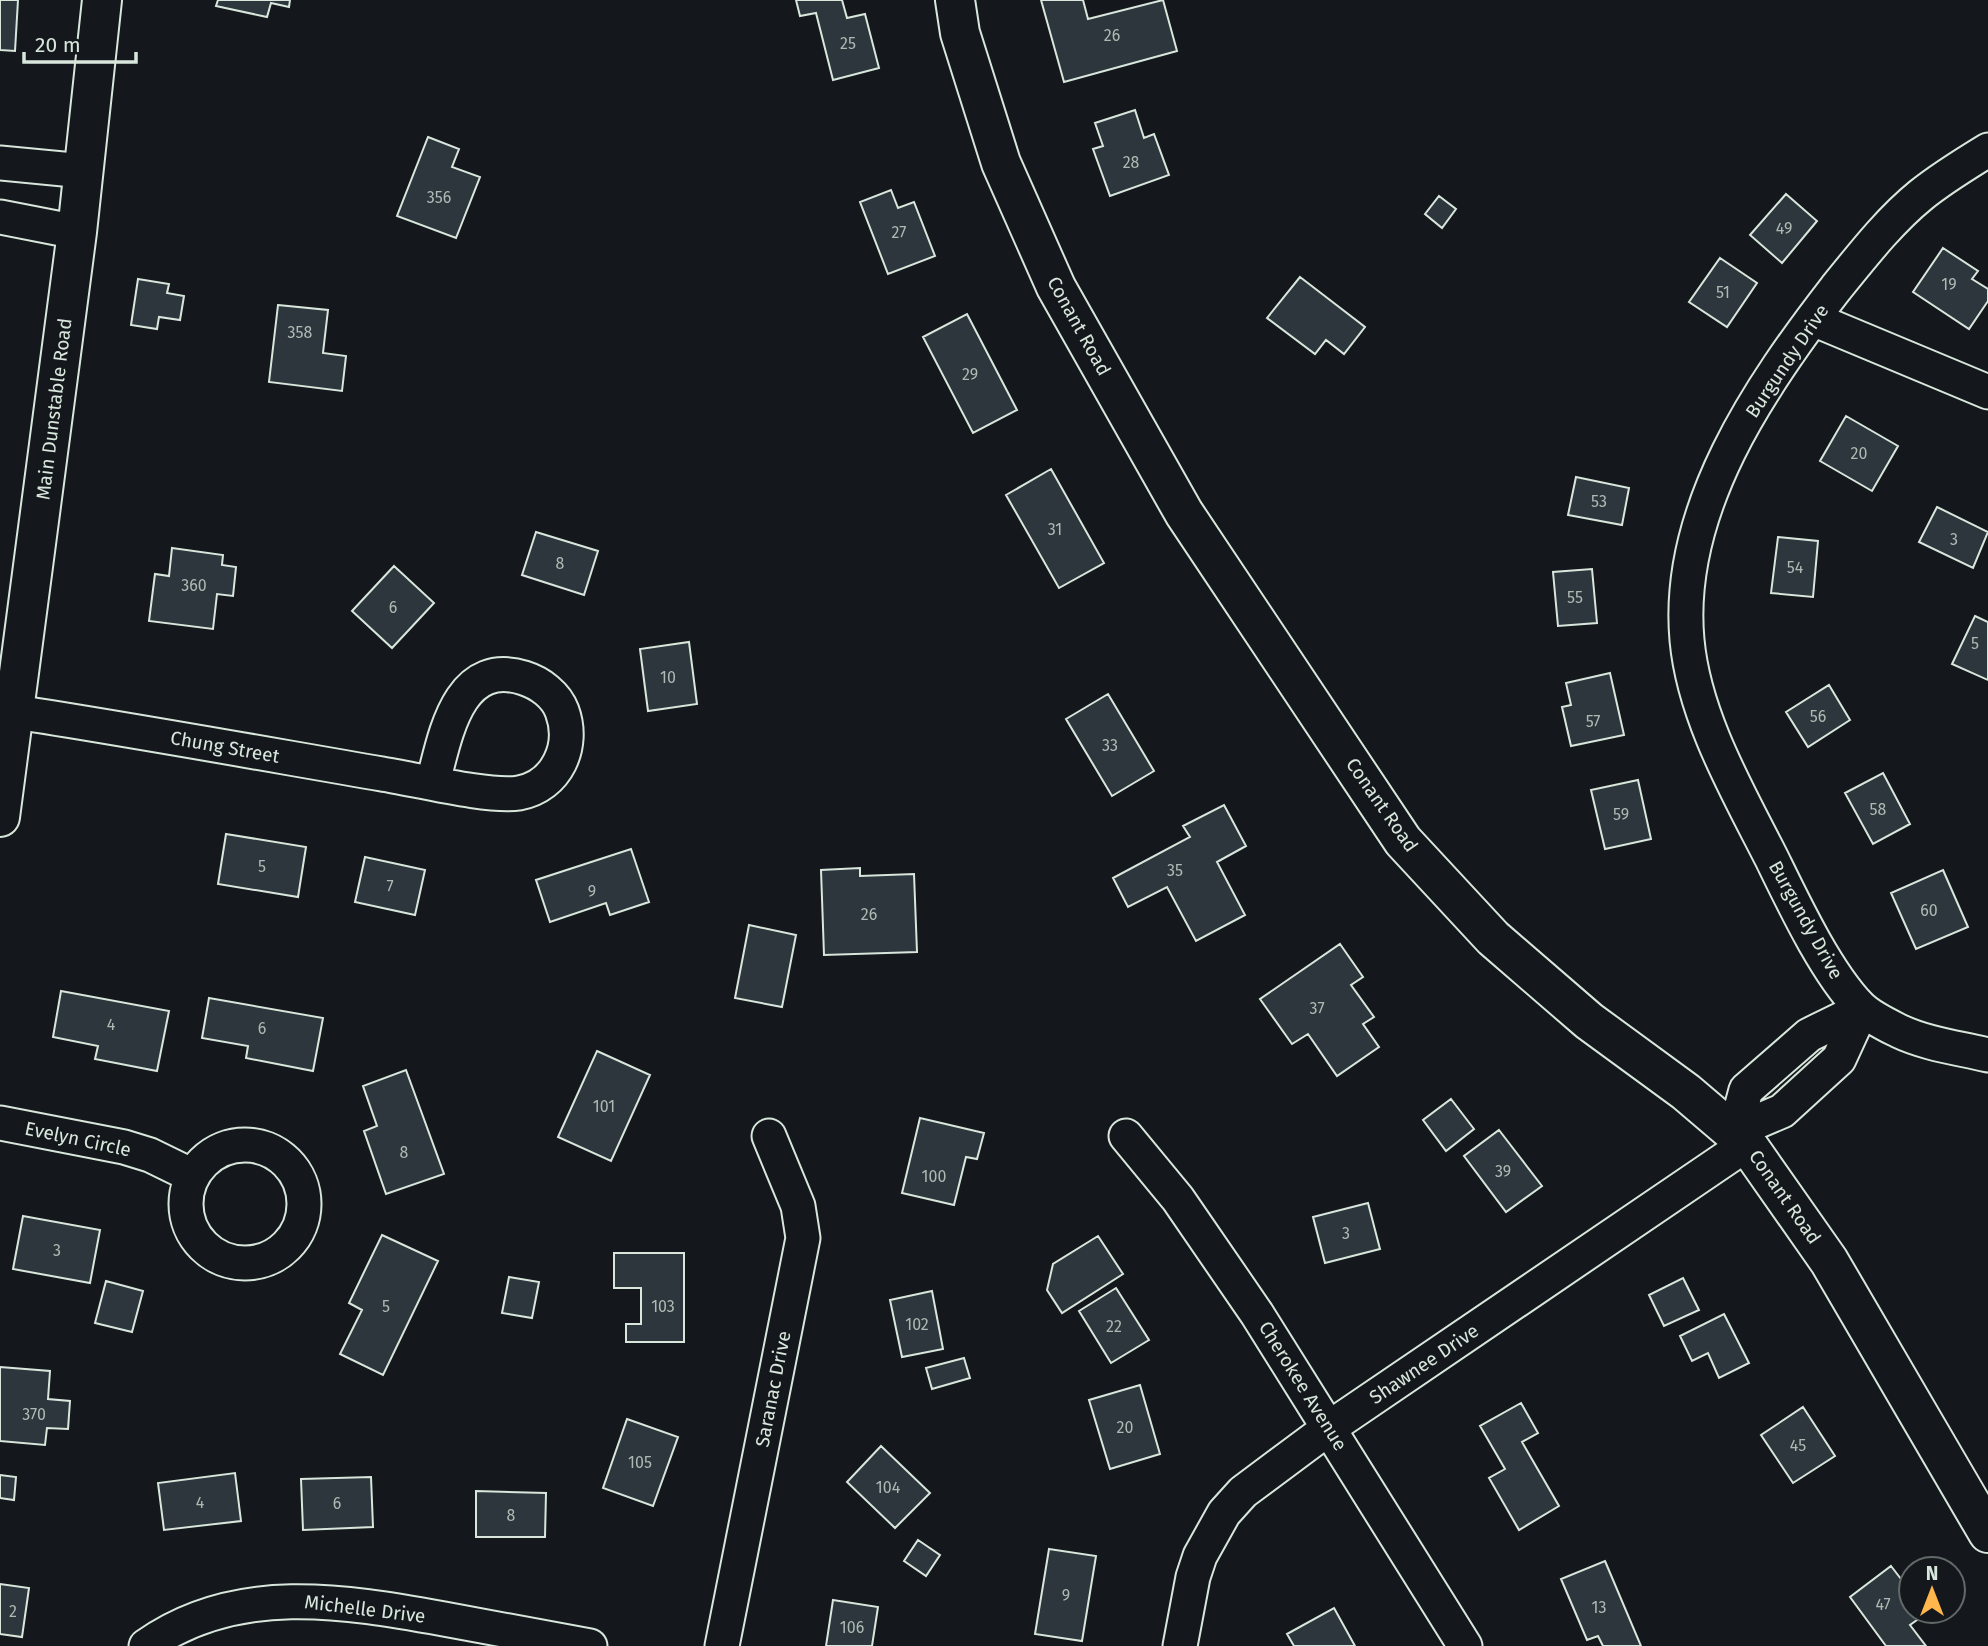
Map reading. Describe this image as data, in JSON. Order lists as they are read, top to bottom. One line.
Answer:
{"streets":{"street":["Conant Road","Burgundy Drive","Main Dunstable Road","Chung Street","Evelyn Circle","Shawnee Drive","Cherokee Avenue","Saranac Drive","Michelle Drive"]},"crossings":[["Conant Road","Shawnee Drive"],["Main Dunstable Road","Chung Street"],["Shawnee Drive","Cherokee Avenue"]],"house_numbers":["26","25","28","356","49","27","19","51","358","29","20","53","31","3","8","54","360","55","6","5","10","56","57","33","58","59","5","35","7","9","60","26","37","4","6","101","8","39","100","3","3","5","103","102","22","370","20","45","105","104","4","6","8","9","47","13","2","106"],"scale_bar":"20 m","north":"top"}
